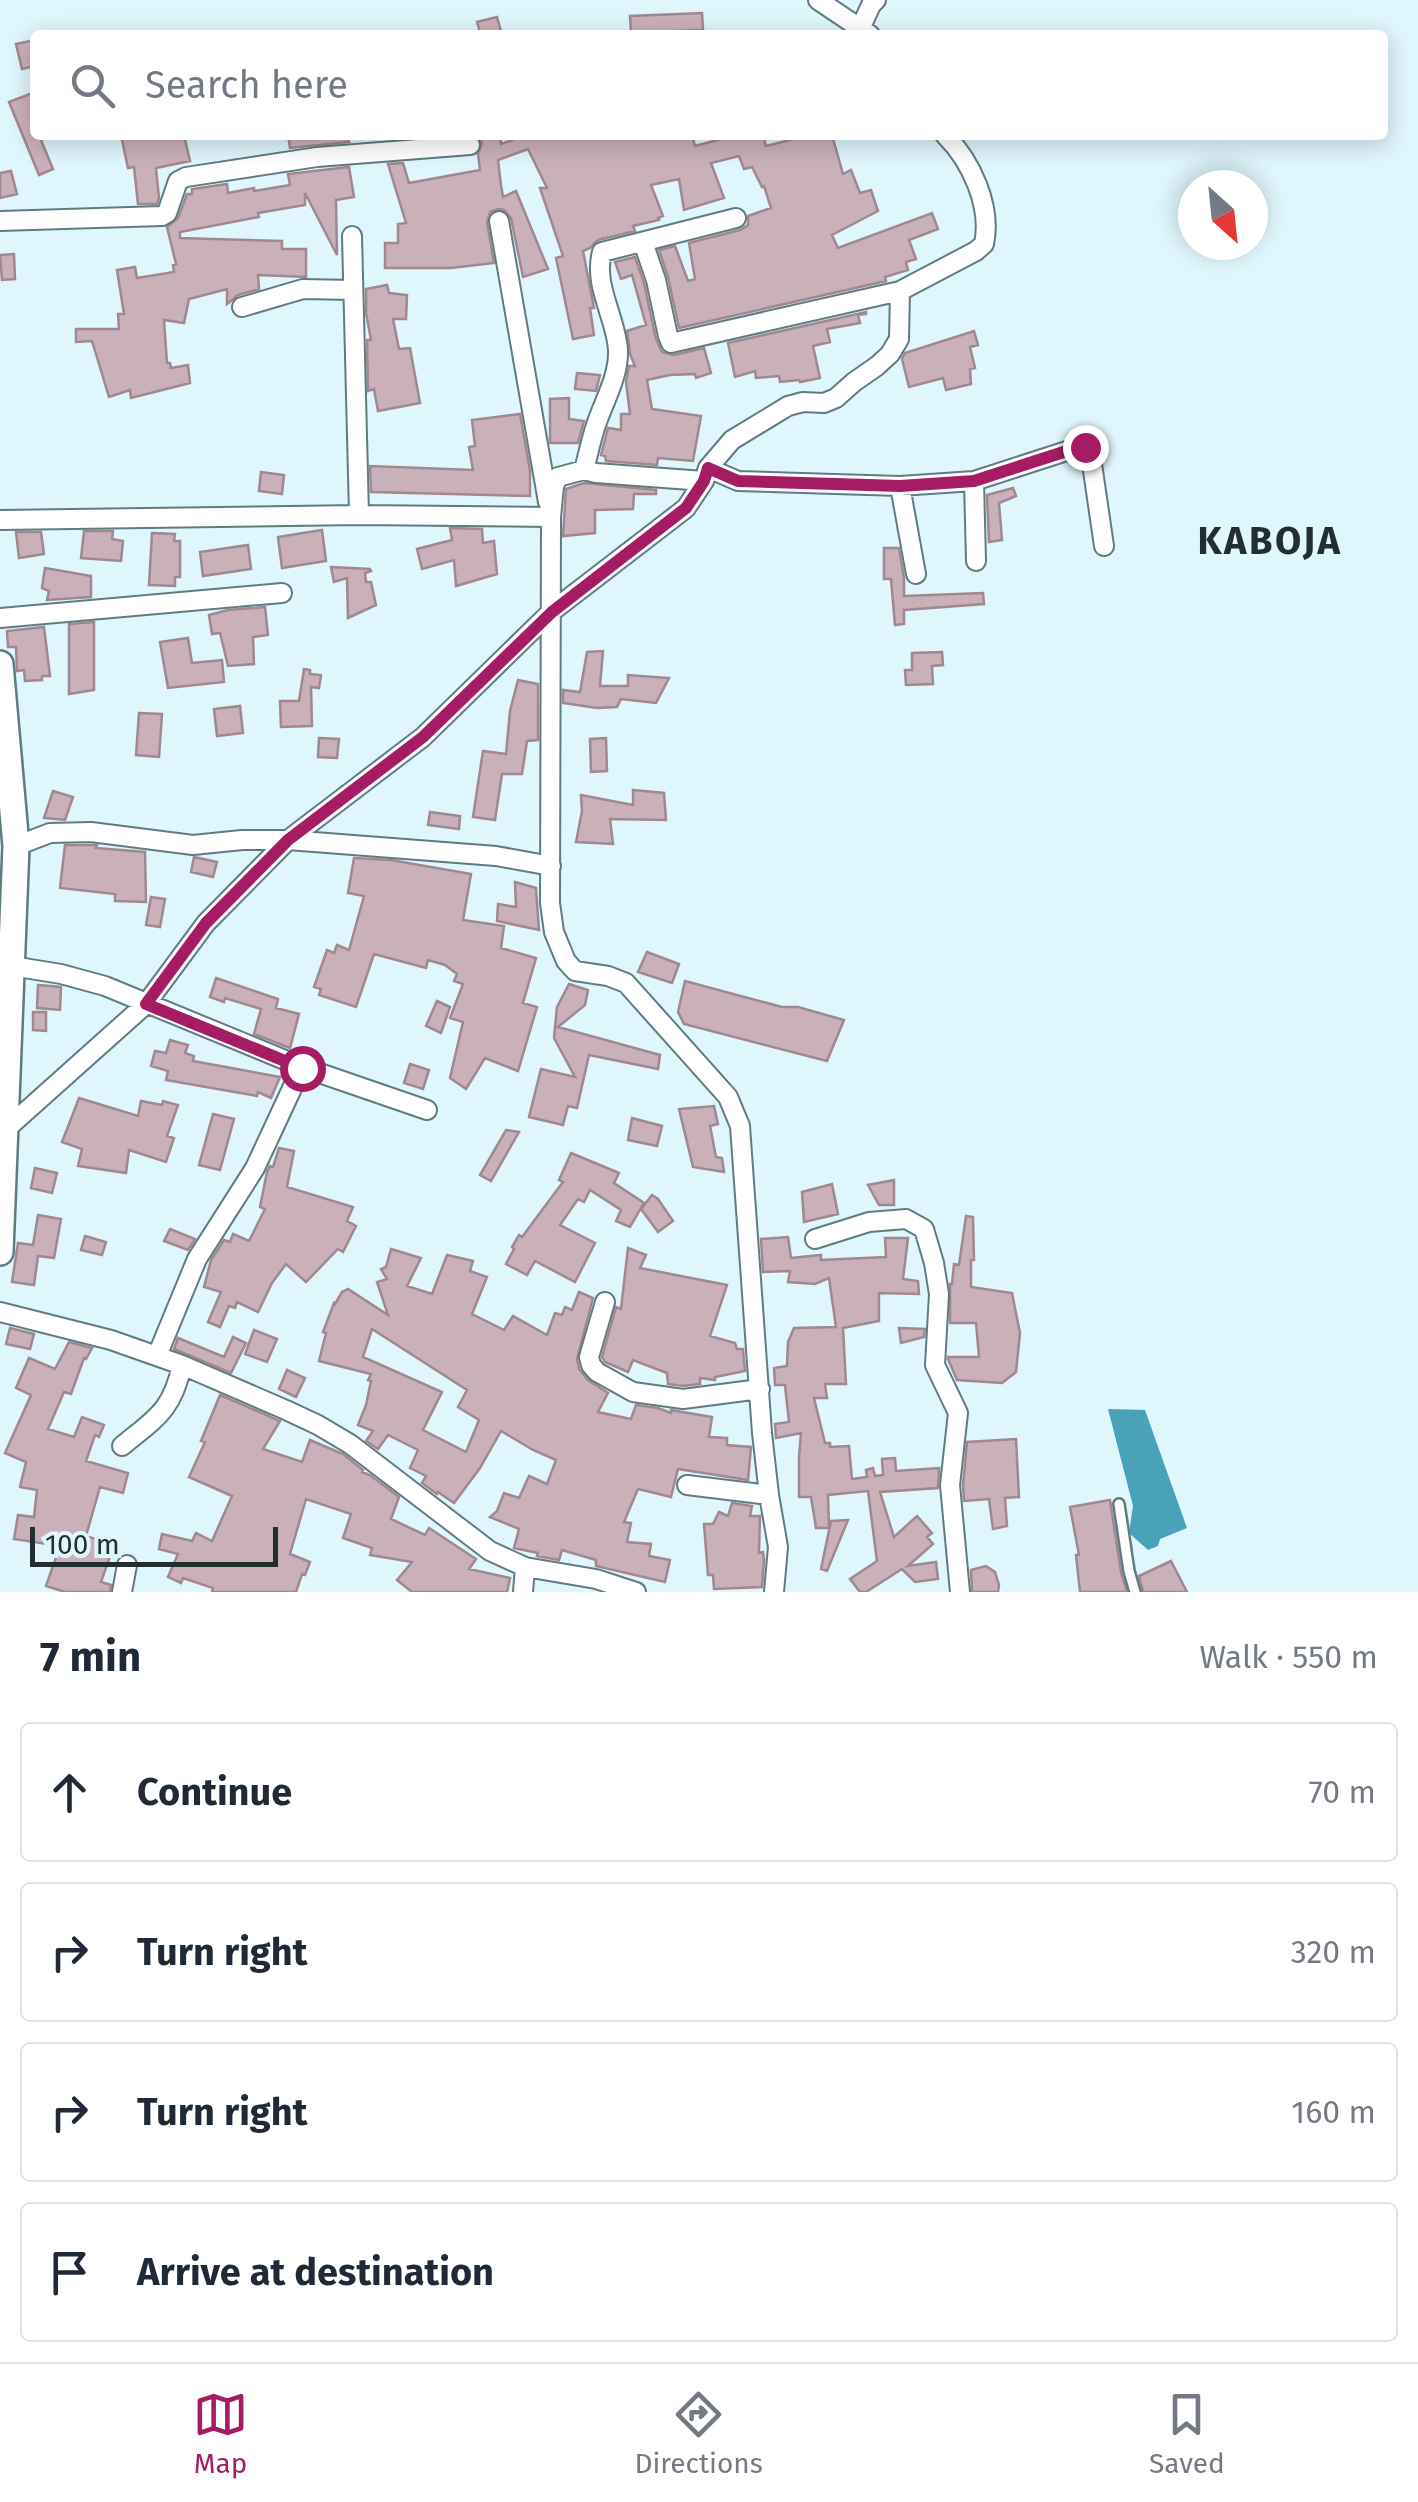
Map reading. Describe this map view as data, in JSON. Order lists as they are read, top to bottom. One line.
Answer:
{"districts":["KABOJA"],"scale_bar":"100 m","north":"bottom right","page":{"search":"Search here","scale":"100 m","heading":["7 min","Walk · 550 m"],"list":[["Continue","70 m"],["Turn right","320 m"],["Turn right","160 m"],"Arrive at destination"],"nav":["Map","Directions","Saved"]}}
